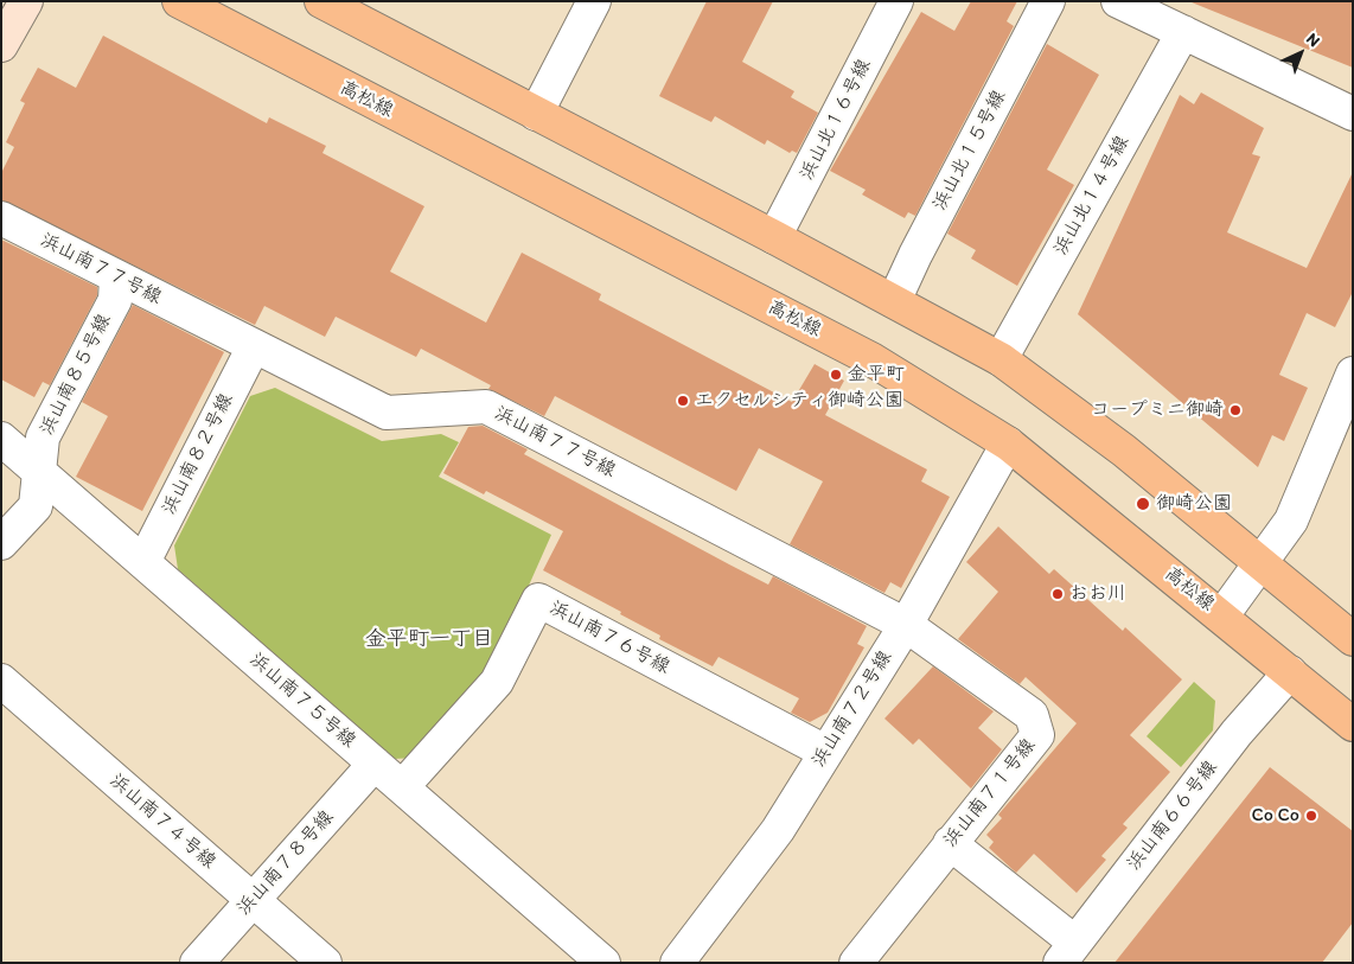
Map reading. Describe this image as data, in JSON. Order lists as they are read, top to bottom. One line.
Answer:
{"streets":{"main road":["高松線"],"street":["浜山北１６号線","浜山北１５号線","浜山北１４号線","浜山南７７号線","浜山南８５号線","浜山南８２号線","浜山南７６号線","浜山南７５号線","浜山南７２号線","浜山南７１号線","浜山南６６号線","浜山南７４号線","浜山南７８号線"]},"crossings":[["高松線","浜山南７２号線"],["高松線","浜山南６６号線"],["浜山南７７号線","浜山南８５号線"],["浜山南７７号線","浜山南８２号線"],["浜山南７７号線","浜山南７２号線"],["浜山南７７号線","浜山南７１号線"],["浜山南８５号線","浜山南７５号線"],["浜山南８２号線","浜山南７５号線"],["浜山南７６号線","浜山南７５号線"],["浜山南７６号線","浜山南７２号線"],["浜山南７５号線","浜山南７８号線"],["浜山南７２号線","浜山南７１号線"],["浜山南７４号線","浜山南７８号線"]],"districts":["金平町一丁目"],"places":["金平町","エクセルシティ御崎公園","コープミニ御崎","御崎公園","おお川","Co Co"],"north":"top right"}
